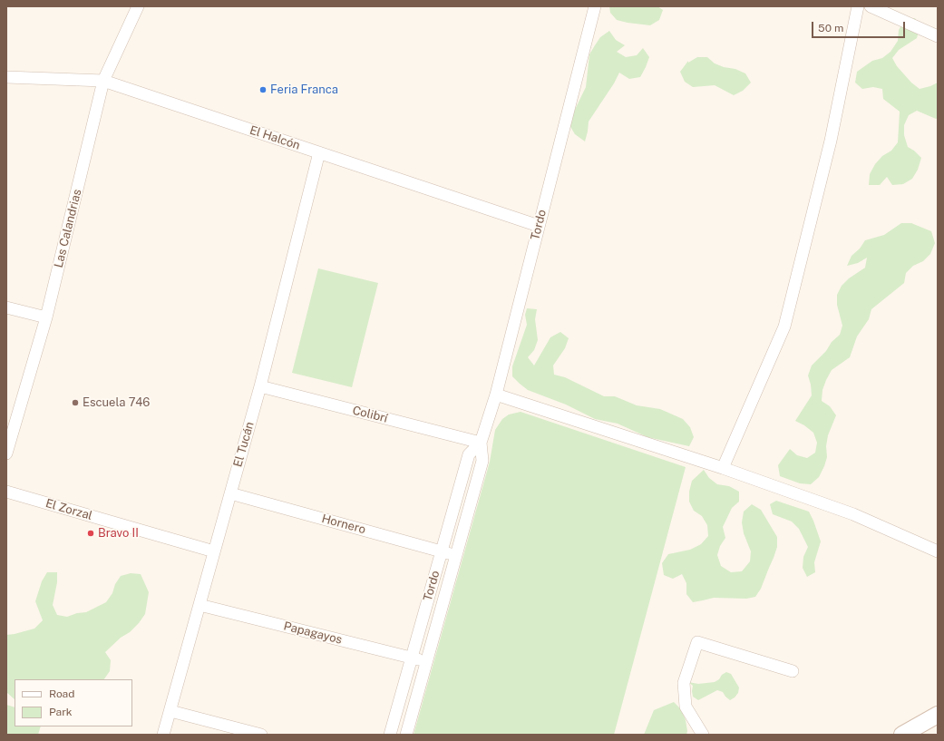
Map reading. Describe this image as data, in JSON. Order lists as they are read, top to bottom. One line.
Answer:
{"streets":{"street":["El Halcón","Tordo","Las Calandrias","Colibrí","El Tucán","El Zorzal","Hornero","Papagayos"]},"crossings":[["El Halcón","Tordo"],["El Halcón","Las Calandrias"],["El Halcón","El Tucán"],["Tordo","Colibrí"],["Tordo","Hornero"],["Tordo","Papagayos"],["Colibrí","El Tucán"],["El Tucán","El Zorzal"],["El Tucán","Hornero"],["El Tucán","Papagayos"]],"places":["Feria Franca","Escuela 746","Bravo II"],"legend":["Road","Park"],"scale_bar":"50 m"}
